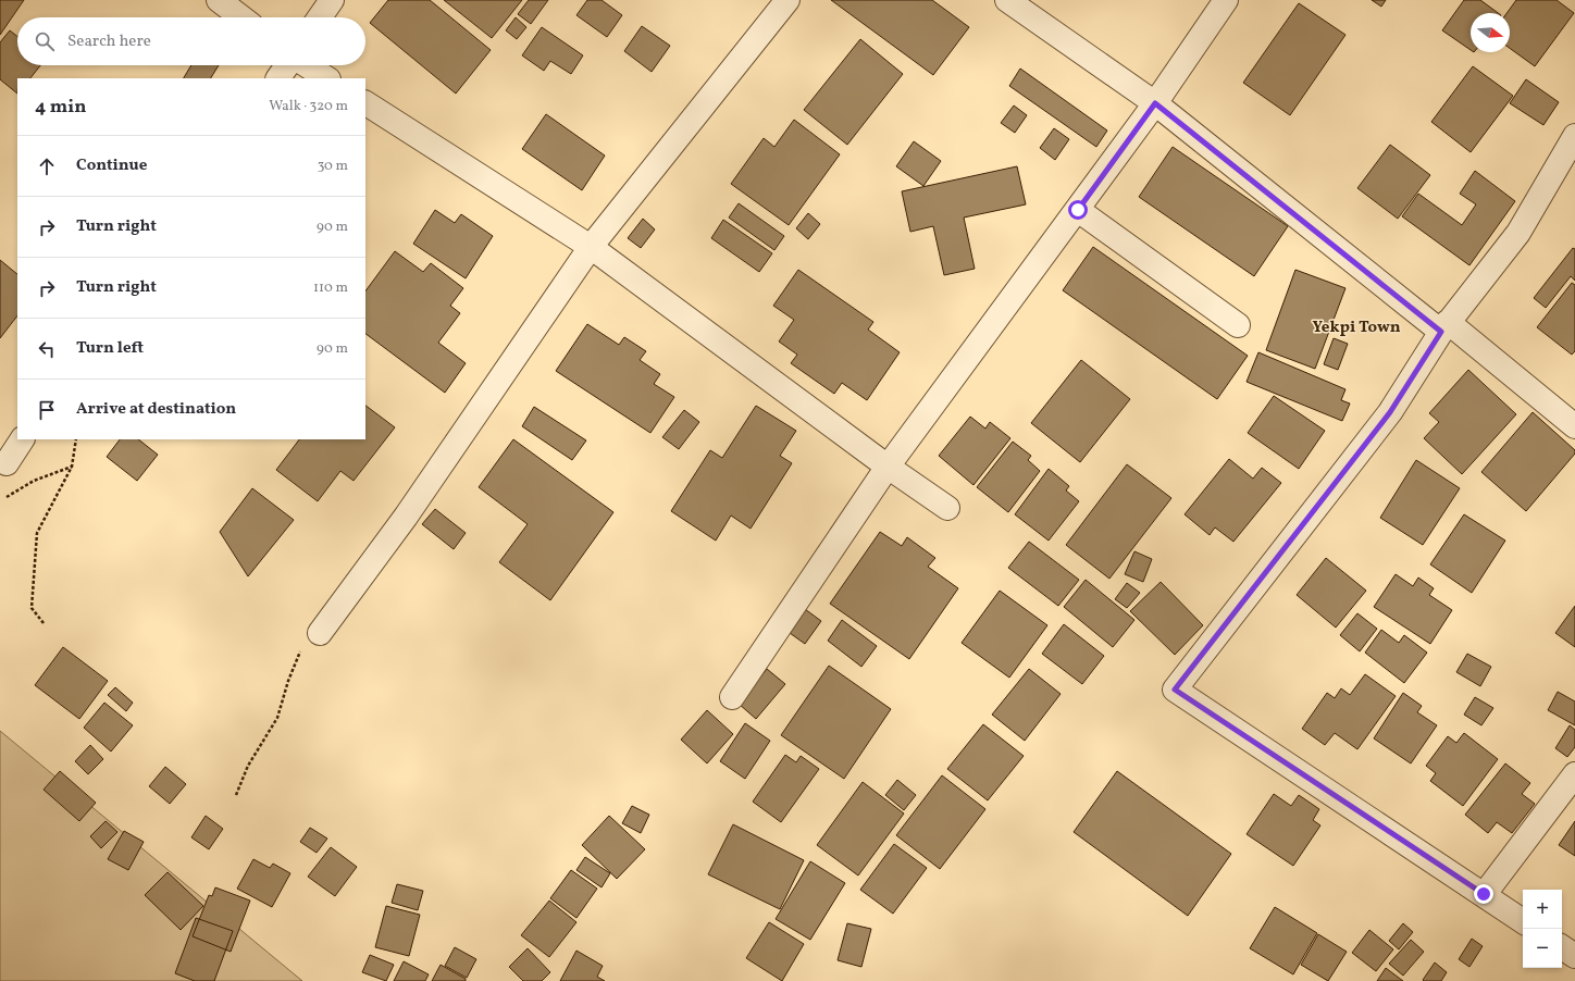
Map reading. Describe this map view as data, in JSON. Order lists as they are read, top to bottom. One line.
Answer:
{"districts":["Yekpi Town"],"north":"right","page":{"search":"Search here","heading":["4 min","Walk · 320 m"],"list":[["Continue","30 m"],["Turn right","90 m"],["Turn right","110 m"],["Turn left","90 m"],"Arrive at destination"],"map_buttons":["+","−"]}}
